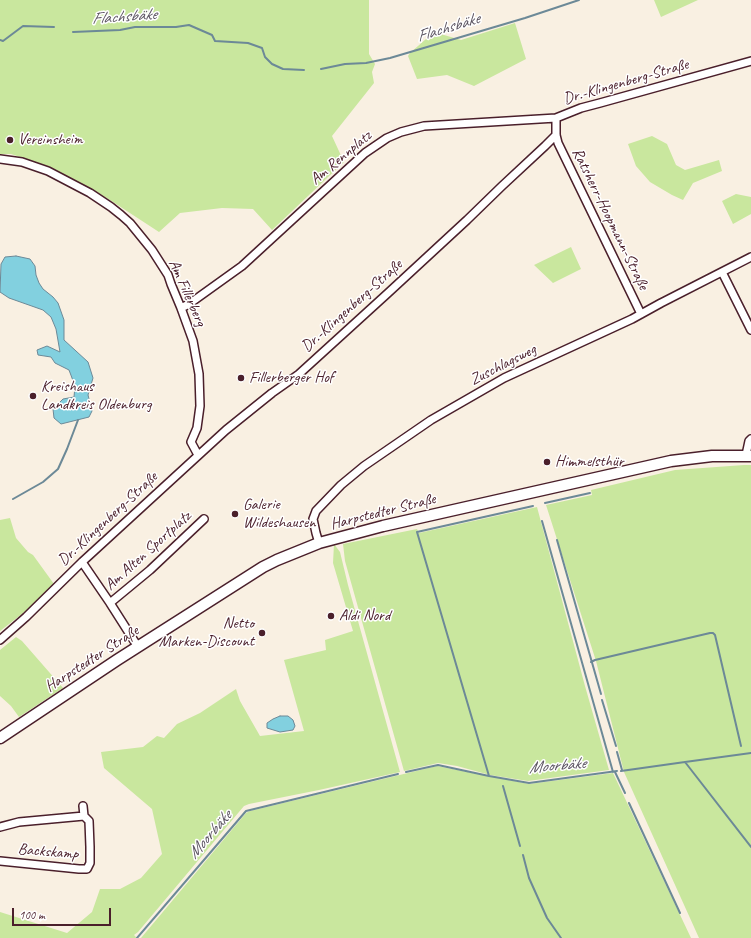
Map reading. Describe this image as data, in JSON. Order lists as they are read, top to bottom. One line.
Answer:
{"streets":{"main road":["Harpstedter Straße"],"street":["Dr.-Klingenberg-Straße","Am Rennplatz","Ratsherr-Hoopmann-Straße","Am Fillerberg","Zuschlagsweg","Am Alten Sportplatz","Backskamp"]},"crossings":[["Dr.-Klingenberg-Straße","Am Rennplatz"],["Dr.-Klingenberg-Straße","Ratsherr-Hoopmann-Straße"],["Dr.-Klingenberg-Straße","Am Fillerberg"],["Dr.-Klingenberg-Straße","Am Alten Sportplatz"],["Am Rennplatz","Am Fillerberg"],["Ratsherr-Hoopmann-Straße","Zuschlagsweg"],["Zuschlagsweg","Harpstedter Straße"],["Harpstedter Straße","Am Alten Sportplatz"]],"water":["Flachsbäke","Moorbäke"],"places":["Vereinsheim","Fillerberger Hof","Kreishaus Landkreis Oldenburg","Himmelsthür","Galerie Wildeshausen","Aldi Nord","Netto Marken-Discount"],"scale_bar":"100 m"}
